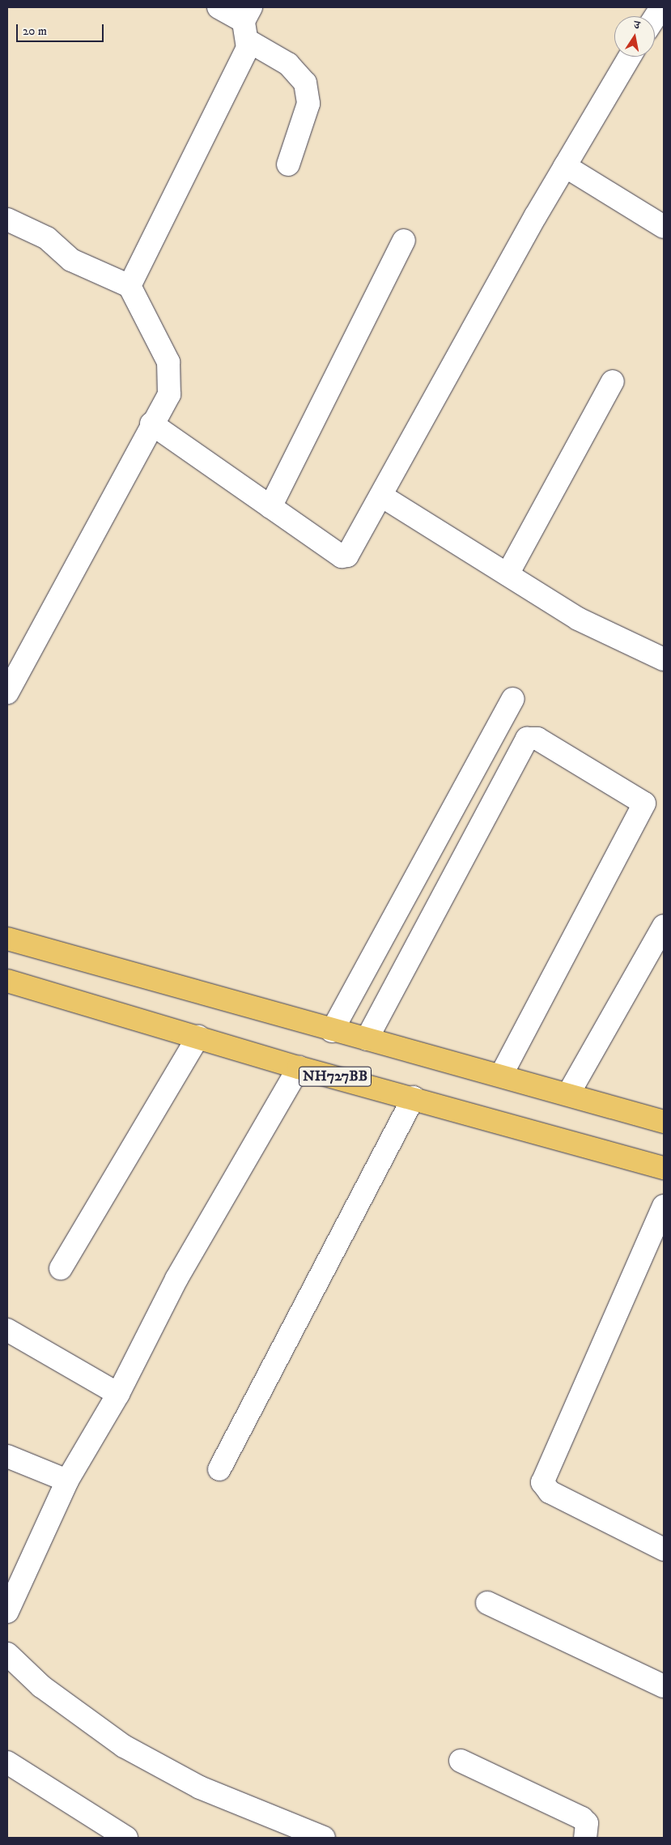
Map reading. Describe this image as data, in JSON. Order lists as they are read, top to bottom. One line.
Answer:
{"streets":{"highway":["NH727BB"]},"scale_bar":"20 m","north":"top"}
